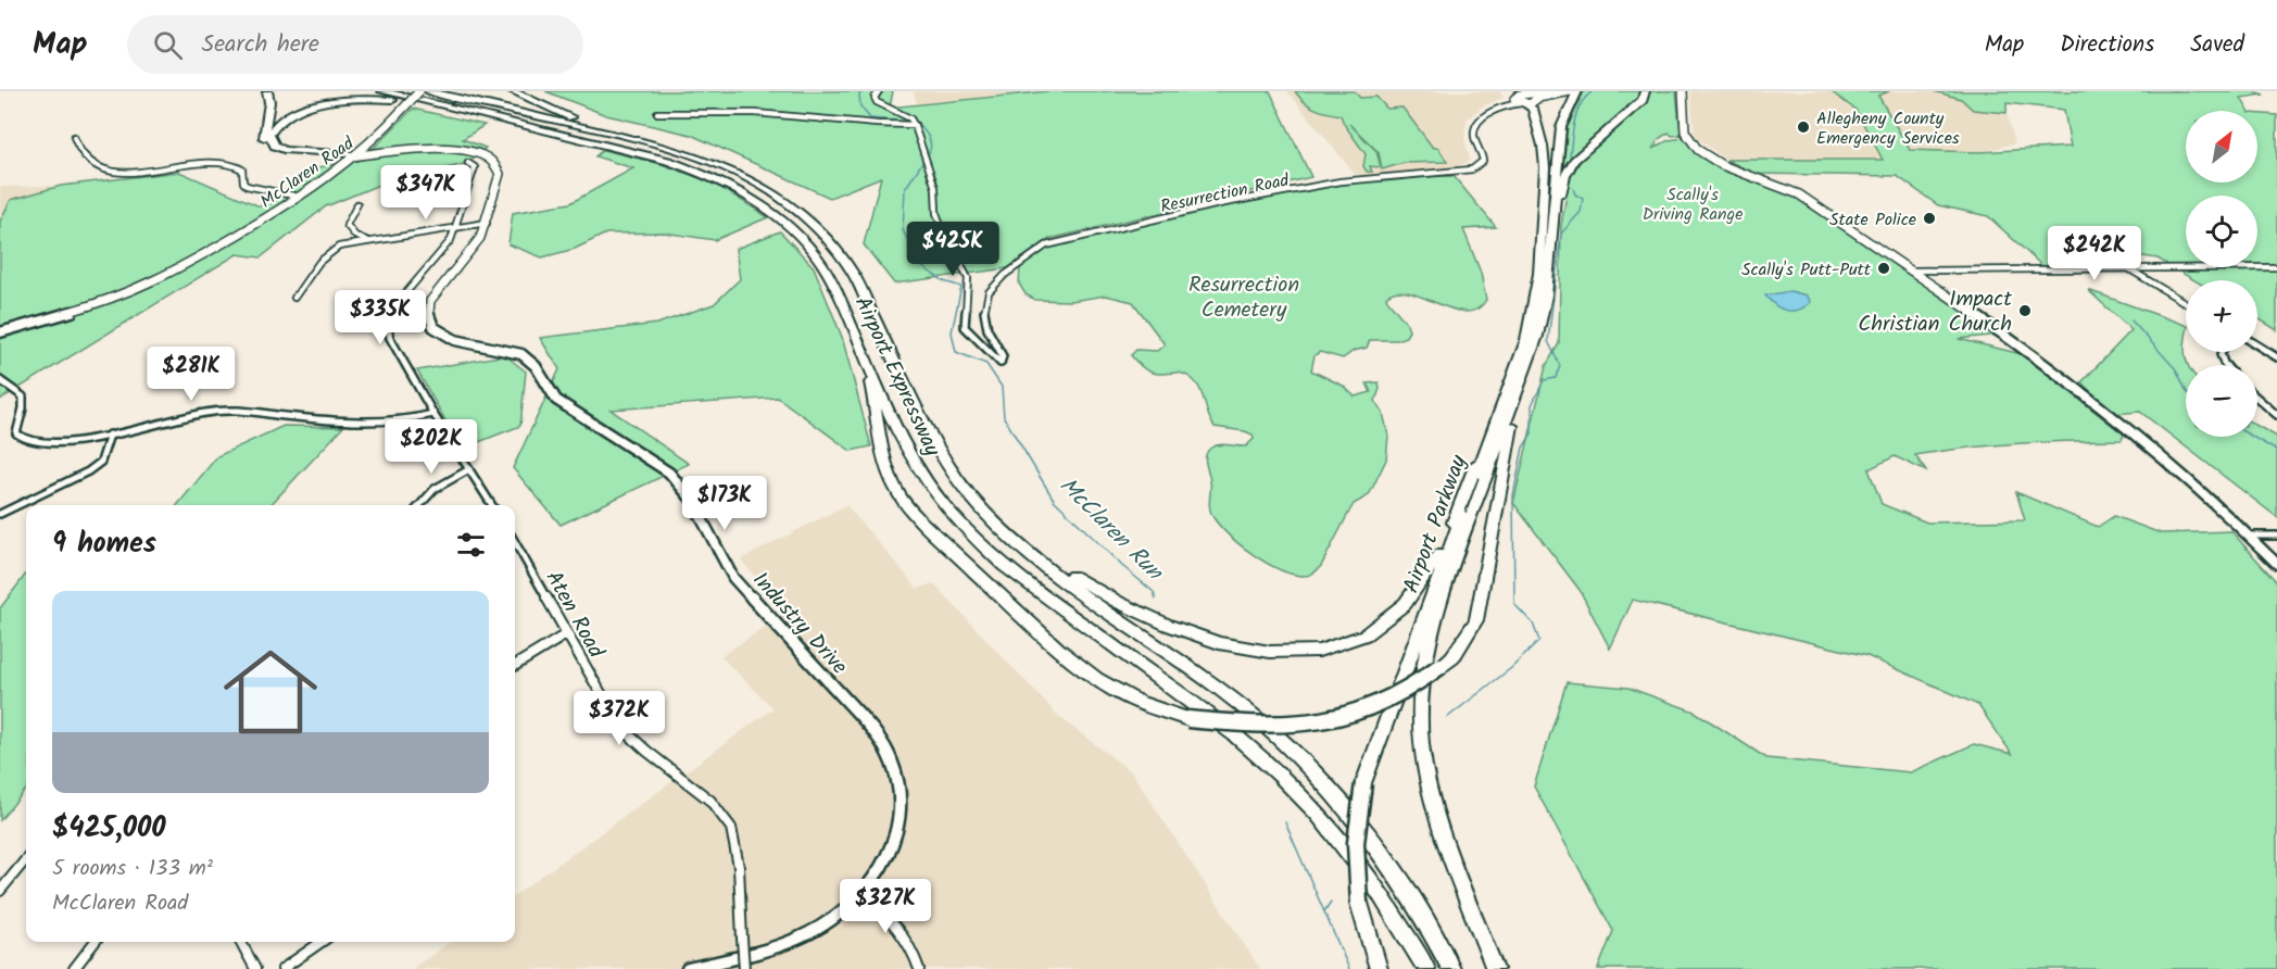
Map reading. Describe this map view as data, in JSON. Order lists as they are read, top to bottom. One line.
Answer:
{"streets":{"highway":["Airport Expressway","Airport Parkway"],"street":["McClaren Road","Resurrection Road","Aten Road","Industry Drive"]},"crossings":[["McClaren Road","Industry Drive"]],"water":["McClaren Run"],"parks":["Scally's Driving Range","Resurrection Cemetery"],"places":["Allegheny County Emergency Services","State Police","Scally's Putt-Putt","Impact Christian Church"],"north":"top right","page":{"header":"Map","search":"Search here","nav":["Map","Directions","Saved"],"map_buttons":["+","−"],"price":["$347K","$425K","$242K","$335K","$281K","$202K","$173K","$372K","$327K"],"heading":"9 homes","list":[{"name":"$425,000","note":"5 rooms · 133 m² · McClaren Road"}]}}
